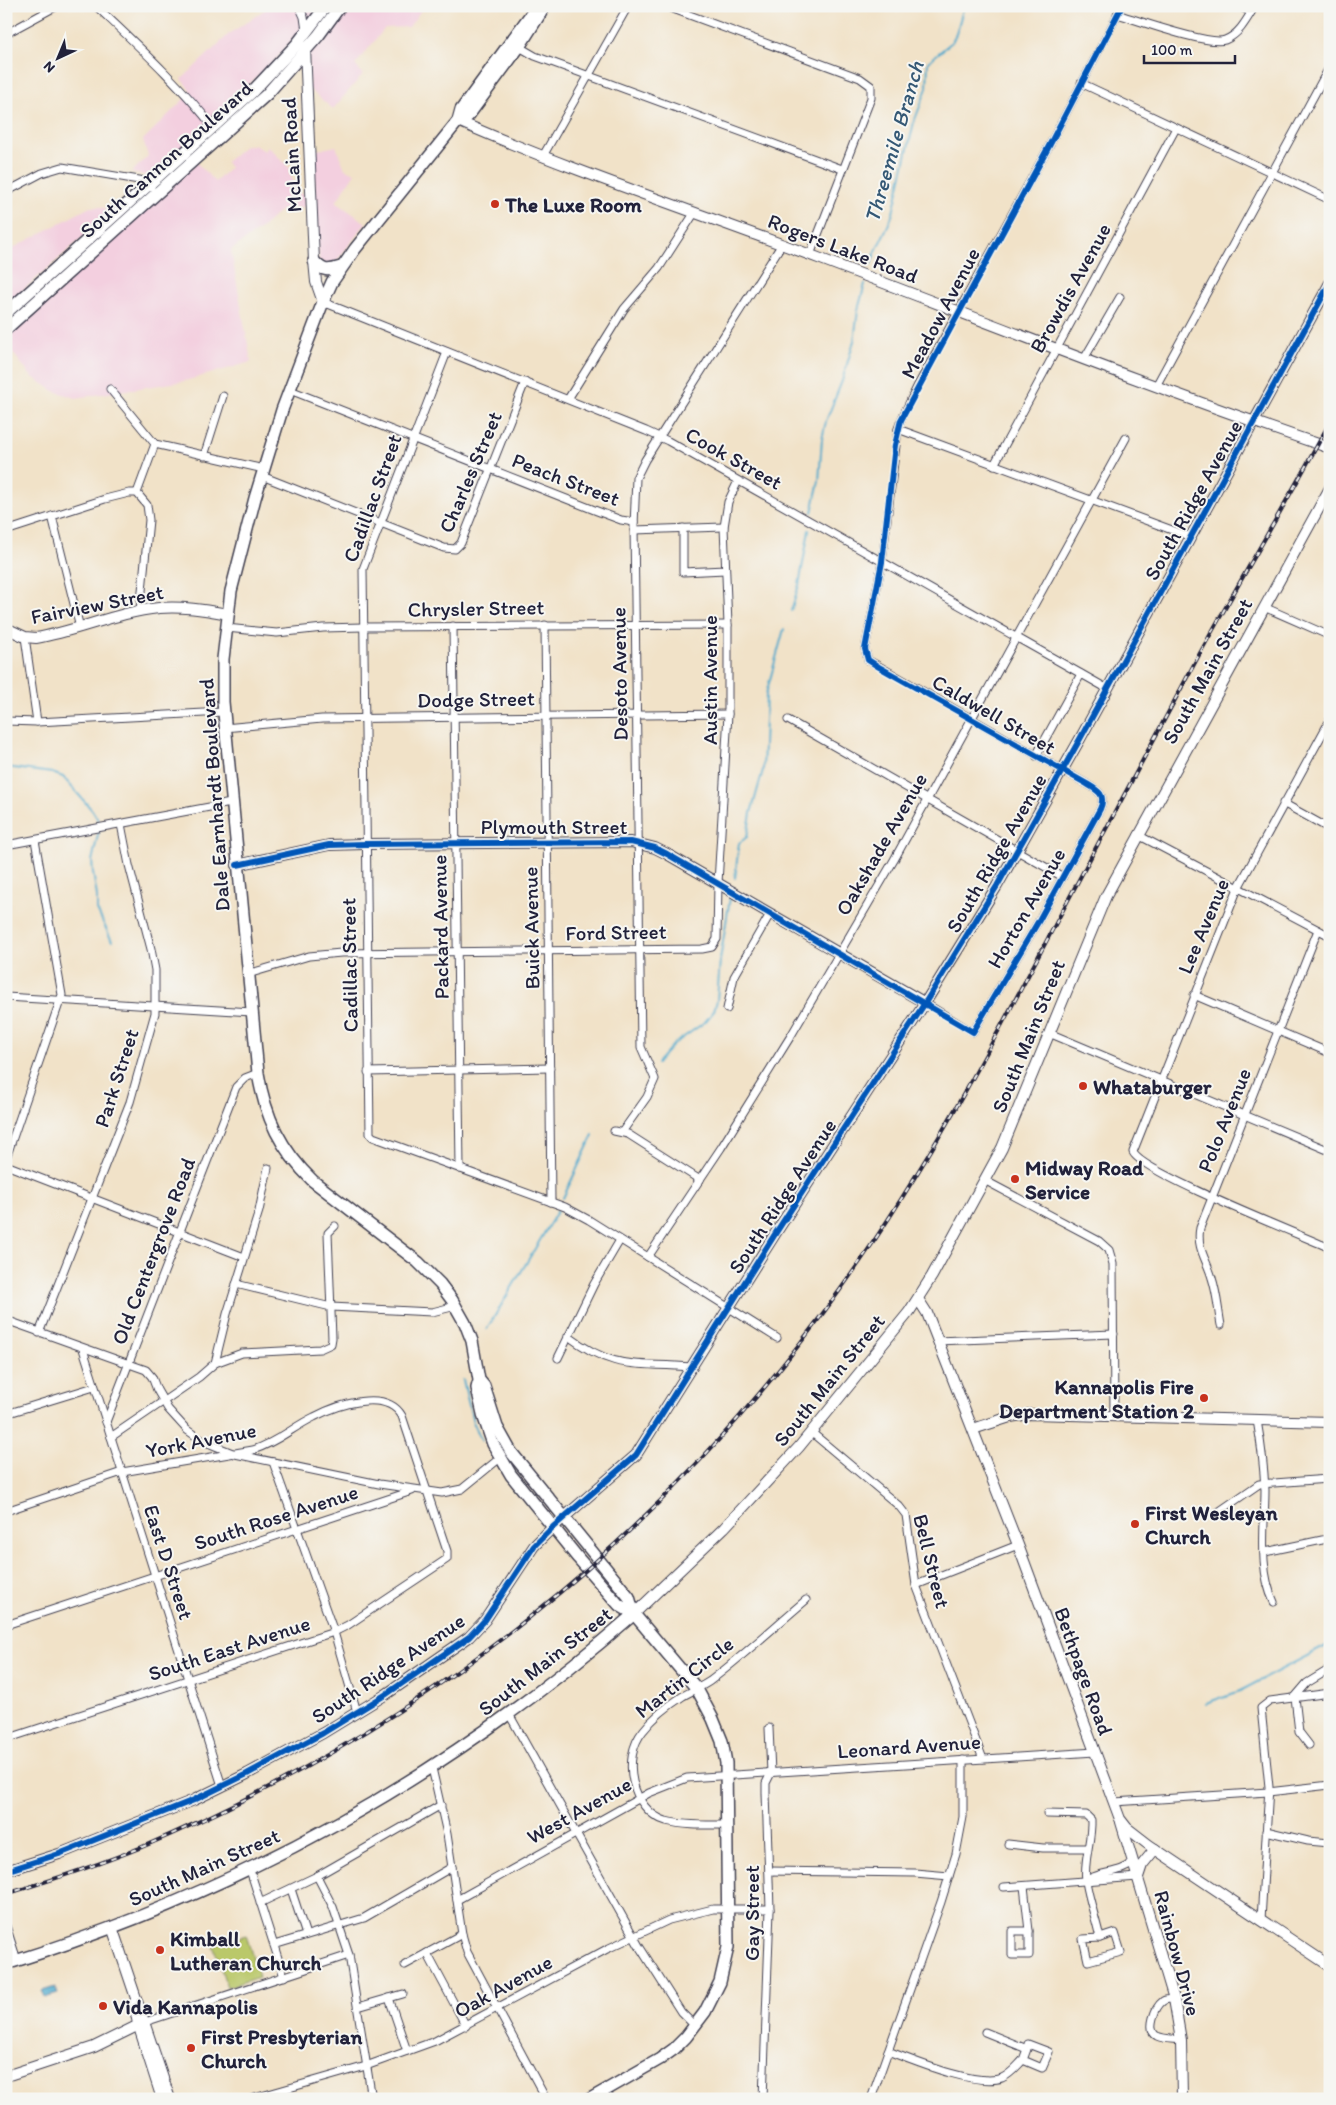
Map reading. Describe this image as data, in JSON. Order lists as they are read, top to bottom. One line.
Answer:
{"streets":{"main road":["South Cannon Boulevard","South Main Street","Dale Earnhardt Boulevard"],"street":["McLain Road","Rogers Lake Road","Browdis Avenue","Meadow Avenue","Cook Street","Charles Street","Peach Street","Cadillac Street","South Ridge Avenue","Fairview Street","Chrysler Street","Desoto Avenue","Austin Avenue","Dodge Street","Caldwell Street","Plymouth Street","Oakshade Avenue","Horton Avenue","Lee Avenue","Packard Avenue","Buick Avenue","Ford Street","Park Street","Polo Avenue","Old Centergrove Road","York Avenue","South Rose Avenue","Bell Street","East D Street","South East Avenue","Bethpage Road","Martin Circle","Leonard Avenue","West Avenue","Gay Street","Rainbow Drive","Oak Avenue"]},"crossings":[["McLain Road","South Cannon Boulevard"],["McLain Road","Cook Street"],["McLain Road","Dale Earnhardt Boulevard"],["Rogers Lake Road","Browdis Avenue"],["Rogers Lake Road","Meadow Avenue"],["Rogers Lake Road","South Ridge Avenue"],["Rogers Lake Road","Desoto Avenue"],["Rogers Lake Road","Dale Earnhardt Boulevard"],["Meadow Avenue","Cook Street"],["Meadow Avenue","Caldwell Street"],["Cook Street","Charles Street"],["Cook Street","Cadillac Street"],["Cook Street","South Ridge Avenue"],["Cook Street","Desoto Avenue"],["Cook Street","Austin Avenue"],["Cook Street","Dale Earnhardt Boulevard"],["Cook Street","Oakshade Avenue"],["Charles Street","Peach Street"],["Charles Street","Cadillac Street"],["Charles Street","Dale Earnhardt Boulevard"],["Peach Street","Cadillac Street"],["Peach Street","Desoto Avenue"],["Peach Street","Austin Avenue"],["Peach Street","Dale Earnhardt Boulevard"],["Cadillac Street","South Ridge Avenue"],["Cadillac Street","Chrysler Street"],["Cadillac Street","Dodge Street"],["Cadillac Street","Plymouth Street"],["Cadillac Street","Oakshade Avenue"],["Cadillac Street","Packard Avenue"],["Cadillac Street","Buick Avenue"],["Cadillac Street","Ford Street"],["South Ridge Avenue","Caldwell Street"],["South Ridge Avenue","Dale Earnhardt Boulevard"],["South Ridge Avenue","Plymouth Street"],["South Ridge Avenue","East D Street"],["Fairview Street","Dale Earnhardt Boulevard"],["Chrysler Street","Desoto Avenue"],["Chrysler Street","Austin Avenue"],["Chrysler Street","Dale Earnhardt Boulevard"],["Chrysler Street","Packard Avenue"],["Chrysler Street","Buick Avenue"],["South Main Street","Dale Earnhardt Boulevard"],["South Main Street","Bell Street"],["South Main Street","Bethpage Road"],["Desoto Avenue","Dodge Street"],["Desoto Avenue","Plymouth Street"],["Desoto Avenue","Ford Street"],["Austin Avenue","Dodge Street"],["Austin Avenue","Plymouth Street"],["Austin Avenue","Ford Street"],["Dodge Street","Dale Earnhardt Boulevard"],["Dodge Street","Packard Avenue"],["Dodge Street","Buick Avenue"],["Caldwell Street","Oakshade Avenue"],["Caldwell Street","Horton Avenue"],["Dale Earnhardt Boulevard","Plymouth Street"],["Dale Earnhardt Boulevard","Ford Street"],["Dale Earnhardt Boulevard","Old Centergrove Road"],["Dale Earnhardt Boulevard","Martin Circle"],["Dale Earnhardt Boulevard","Leonard Avenue"],["Dale Earnhardt Boulevard","West Avenue"],["Dale Earnhardt Boulevard","Oak Avenue"],["Plymouth Street","Oakshade Avenue"],["Plymouth Street","Horton Avenue"],["Plymouth Street","Packard Avenue"],["Plymouth Street","Buick Avenue"],["Plymouth Street","Ford Street"],["Lee Avenue","Polo Avenue"],["Packard Avenue","Ford Street"],["Buick Avenue","Ford Street"],["Old Centergrove Road","York Avenue"],["Old Centergrove Road","South Rose Avenue"],["Old Centergrove Road","South East Avenue"],["York Avenue","East D Street"],["York Avenue","South East Avenue"],["South Rose Avenue","East D Street"],["Bell Street","Leonard Avenue"],["East D Street","South East Avenue"],["Bethpage Road","Leonard Avenue"],["Bethpage Road","Rainbow Drive"],["Martin Circle","West Avenue"],["Leonard Avenue","West Avenue"],["Leonard Avenue","Gay Street"],["Gay Street","Oak Avenue"]],"water":["Threemile Branch"],"places":["The Luxe Room","Whataburger","Midway Road Service","Kannapolis Fire Department Station 2","First Wesleyan Church","Kimball Lutheran Church","Vida Kannapolis","First Presbyterian Church"],"scale_bar":"100 m","north":"bottom left"}
